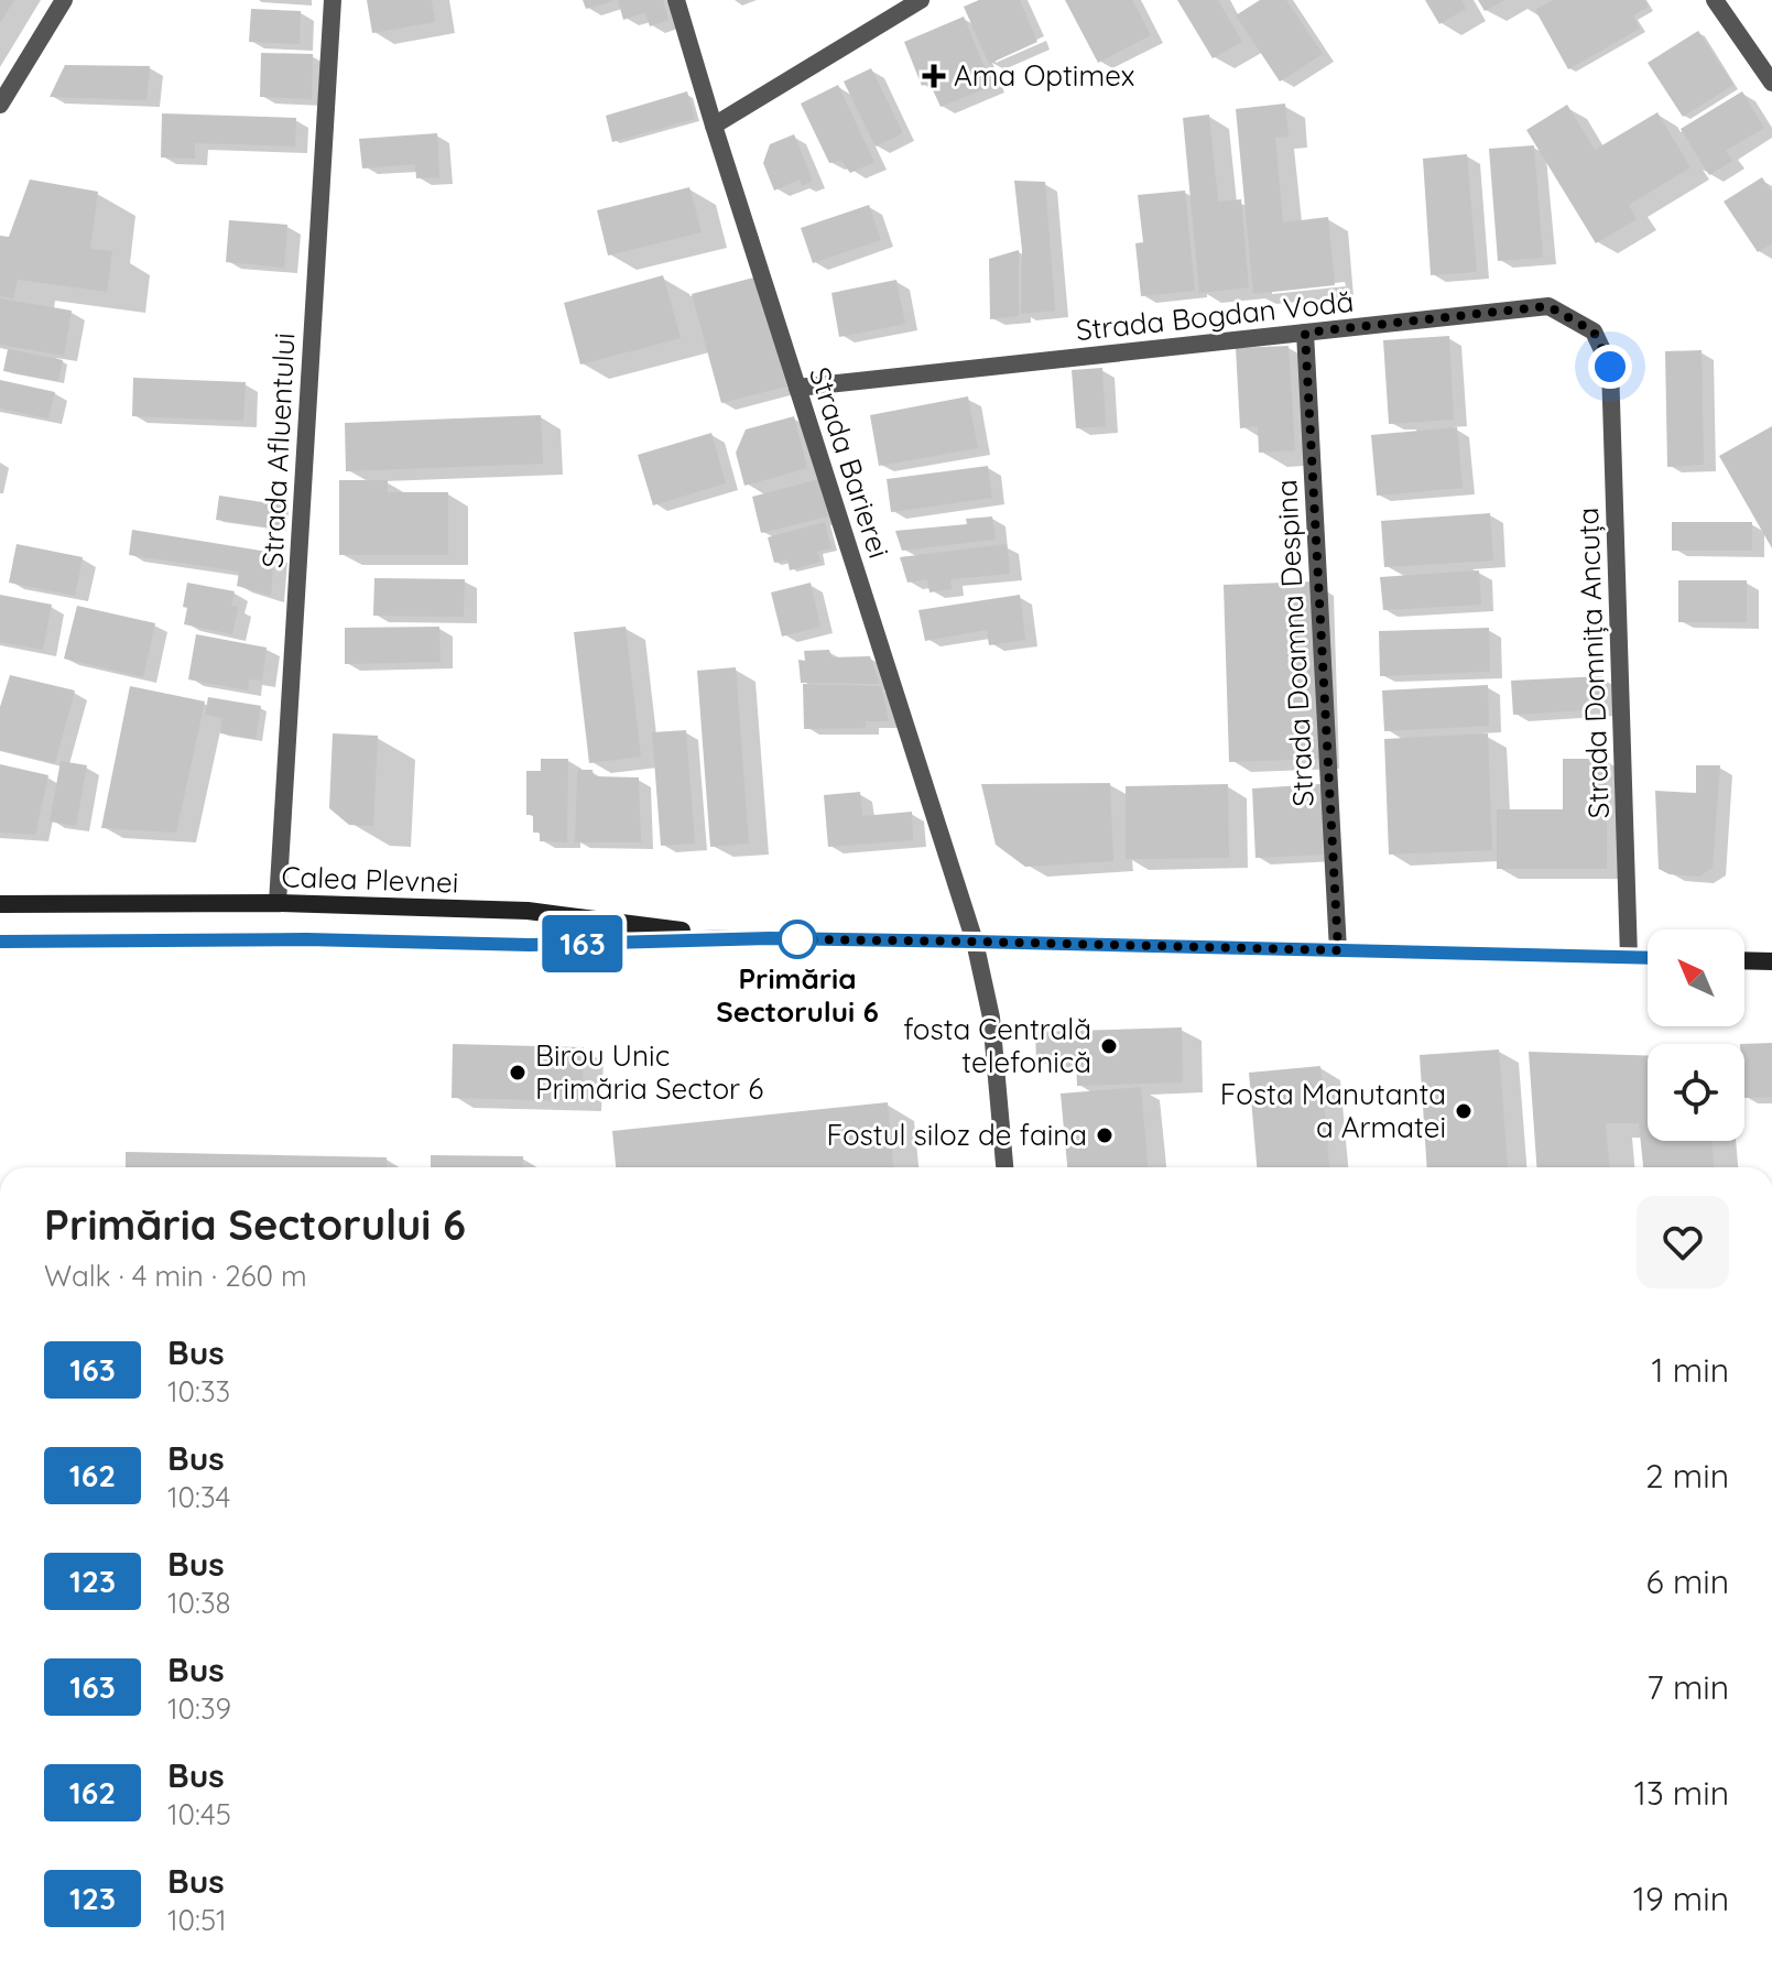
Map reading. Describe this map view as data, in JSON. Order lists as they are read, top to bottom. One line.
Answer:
{"streets":{"main road":["Calea Plevnei"],"street":["Strada Bogdan Vodă","Strada Afluentului","Strada Barierei","Strada Doamna Despina","Strada Domnița Ancuța"]},"crossings":[["Strada Bogdan Vodă","Strada Barierei"],["Strada Bogdan Vodă","Strada Doamna Despina"],["Strada Bogdan Vodă","Strada Domnița Ancuța"],["Strada Afluentului","Calea Plevnei"],["Strada Barierei","Calea Plevnei"],["Strada Doamna Despina","Calea Plevnei"],["Strada Domnița Ancuța","Calea Plevnei"]],"places":{"health":["Ama Optimex"],"other":["Primăria Sectorului 6","fosta Centrală telefonică","Birou Unic Primăria Sector 6","Fosta Manutanta a Armatei","Fostul siloz de faina"]},"lines":["bus line 163"],"north":"top left","page":{"on_map":"163","heading":["Primăria Sectorului 6","Walk · 4 min · 260 m"],"list":[{"mark":"163","name":"Bus","note":"10:33","value":"1 min"},{"mark":"162","name":"Bus","note":"10:34","value":"2 min"},{"mark":"123","name":"Bus","note":"10:38","value":"6 min"},{"mark":"163","name":"Bus","note":"10:39","value":"7 min"},{"mark":"162","name":"Bus","note":"10:45","value":"13 min"},{"mark":"123","name":"Bus","note":"10:51","value":"19 min"}]}}
